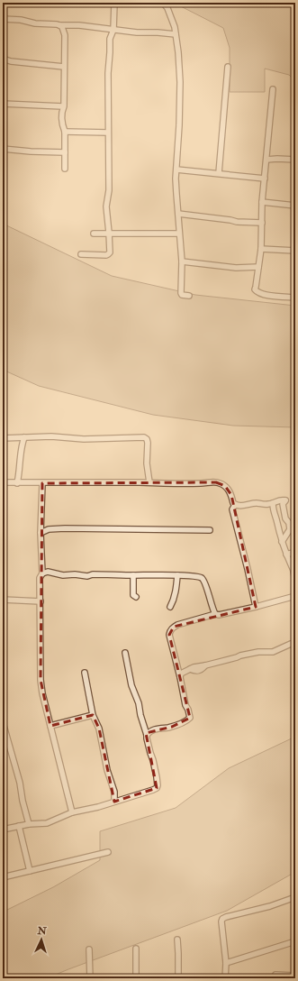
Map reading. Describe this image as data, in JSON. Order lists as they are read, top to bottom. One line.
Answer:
{"north":"top"}
